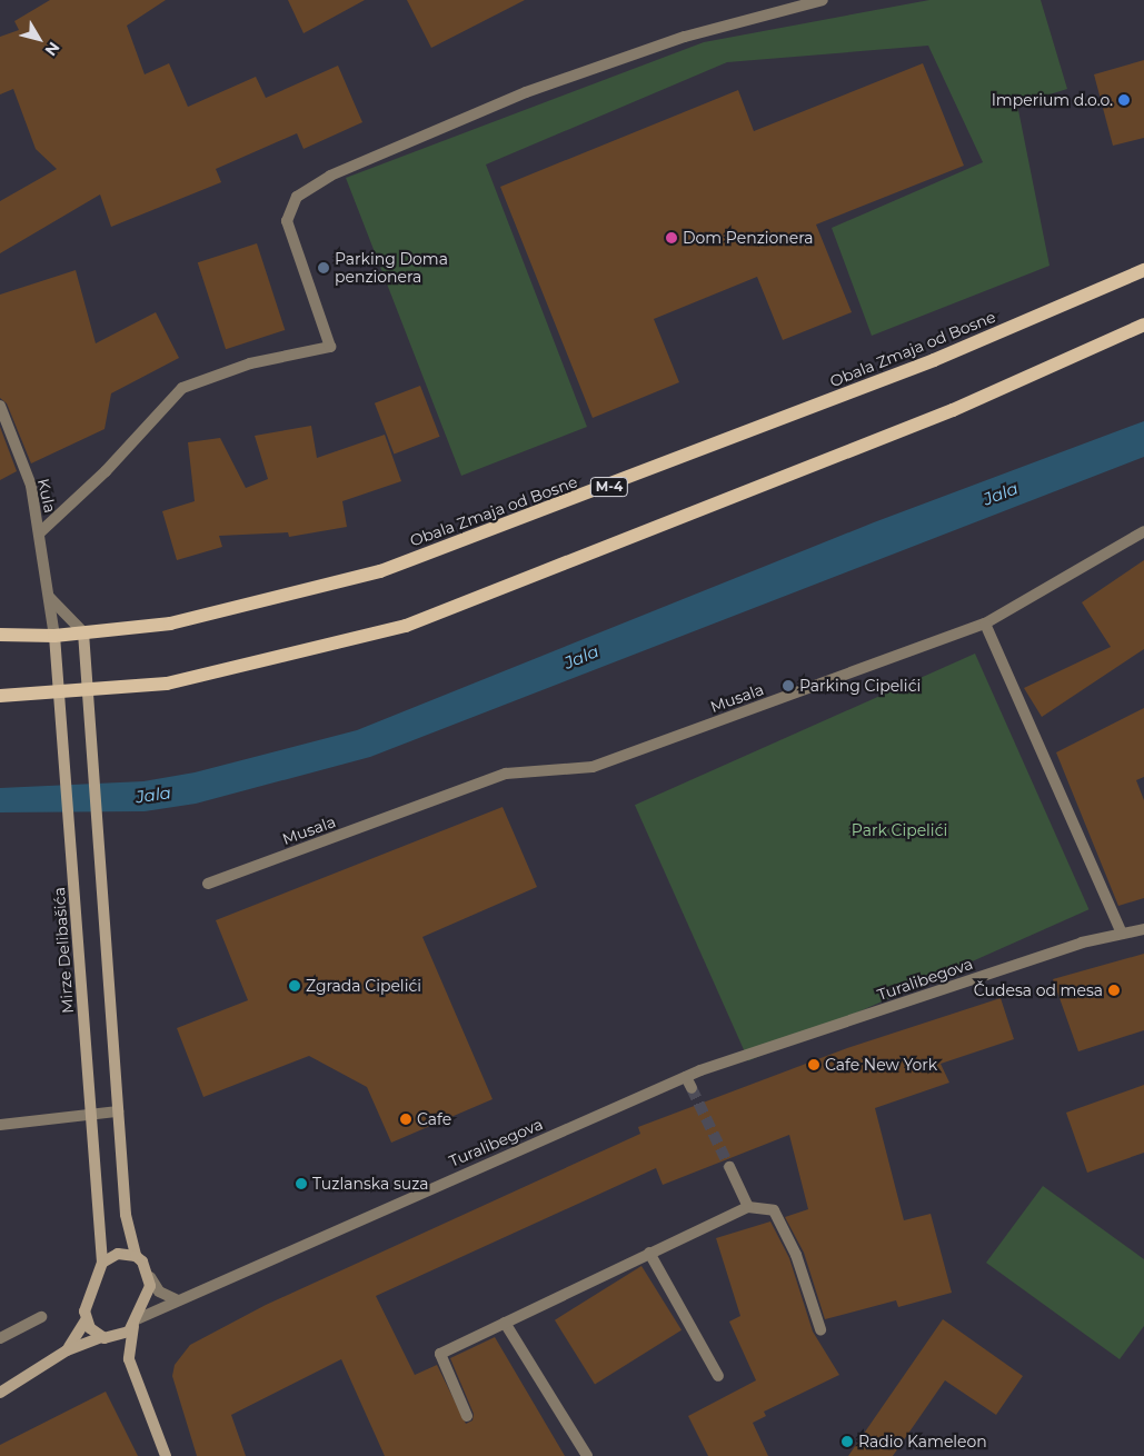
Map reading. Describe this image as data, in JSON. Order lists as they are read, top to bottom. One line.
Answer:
{"streets":{"main road":["Obala Zmaja od Bosne","M-4","Mirze Delibašića"],"street":["Kula","Musala","Turalibegova"]},"crossings":[["Obala Zmaja od Bosne","M-4"],["Obala Zmaja od Bosne","Kula"],["Obala Zmaja od Bosne","Mirze Delibašića"],["M-4","Kula"],["M-4","Mirze Delibašića"],["Kula","Mirze Delibašića"],["Mirze Delibašića","Turalibegova"]],"water":["Jala"],"parks":["Park Cipelići"],"places":["Imperium d.o.o.","Dom Penzionera","Parking Doma penzionera","Parking Cipelići","Zgrada Cipelići","Čudesa od mesa","Cafe New York","Cafe","Tuzlanska suza","Radio Kameleon"],"north":"bottom right"}
